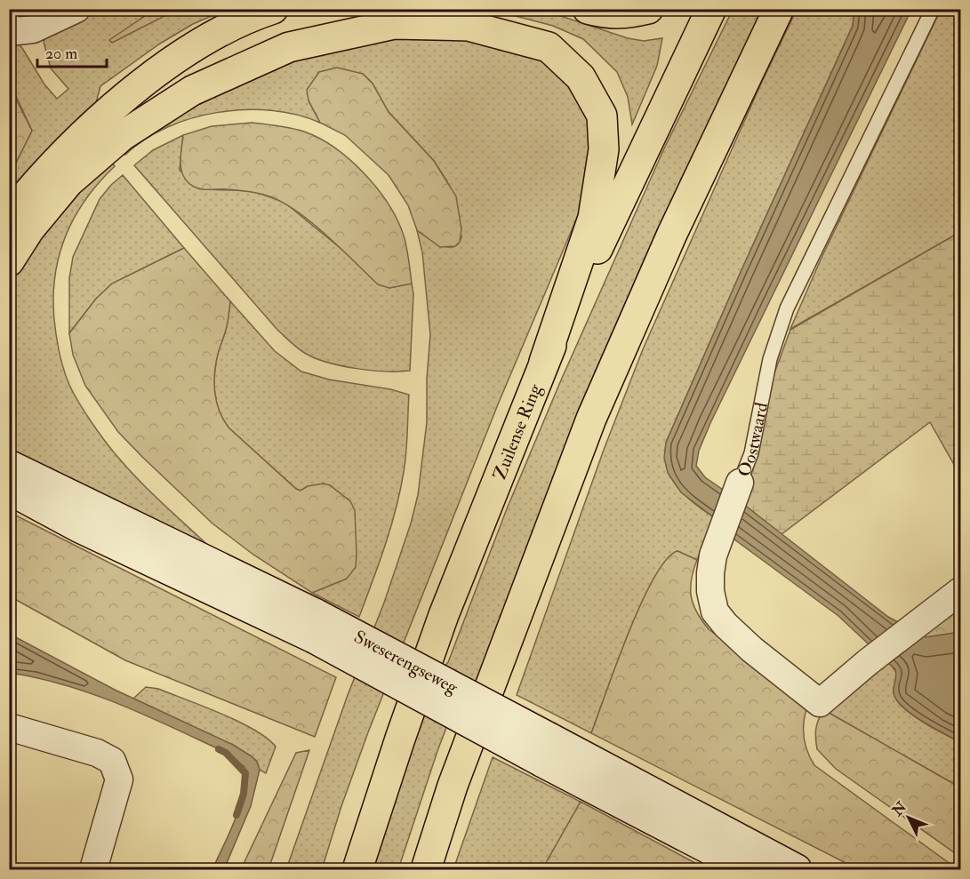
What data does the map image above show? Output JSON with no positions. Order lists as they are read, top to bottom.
{
  "streets": {
    "main road": ["Zuilense Ring", "Sweserengseweg"],
    "street": ["Oostwaard"]
  },
  "scale_bar": "20 m",
  "north": "top left"
}
